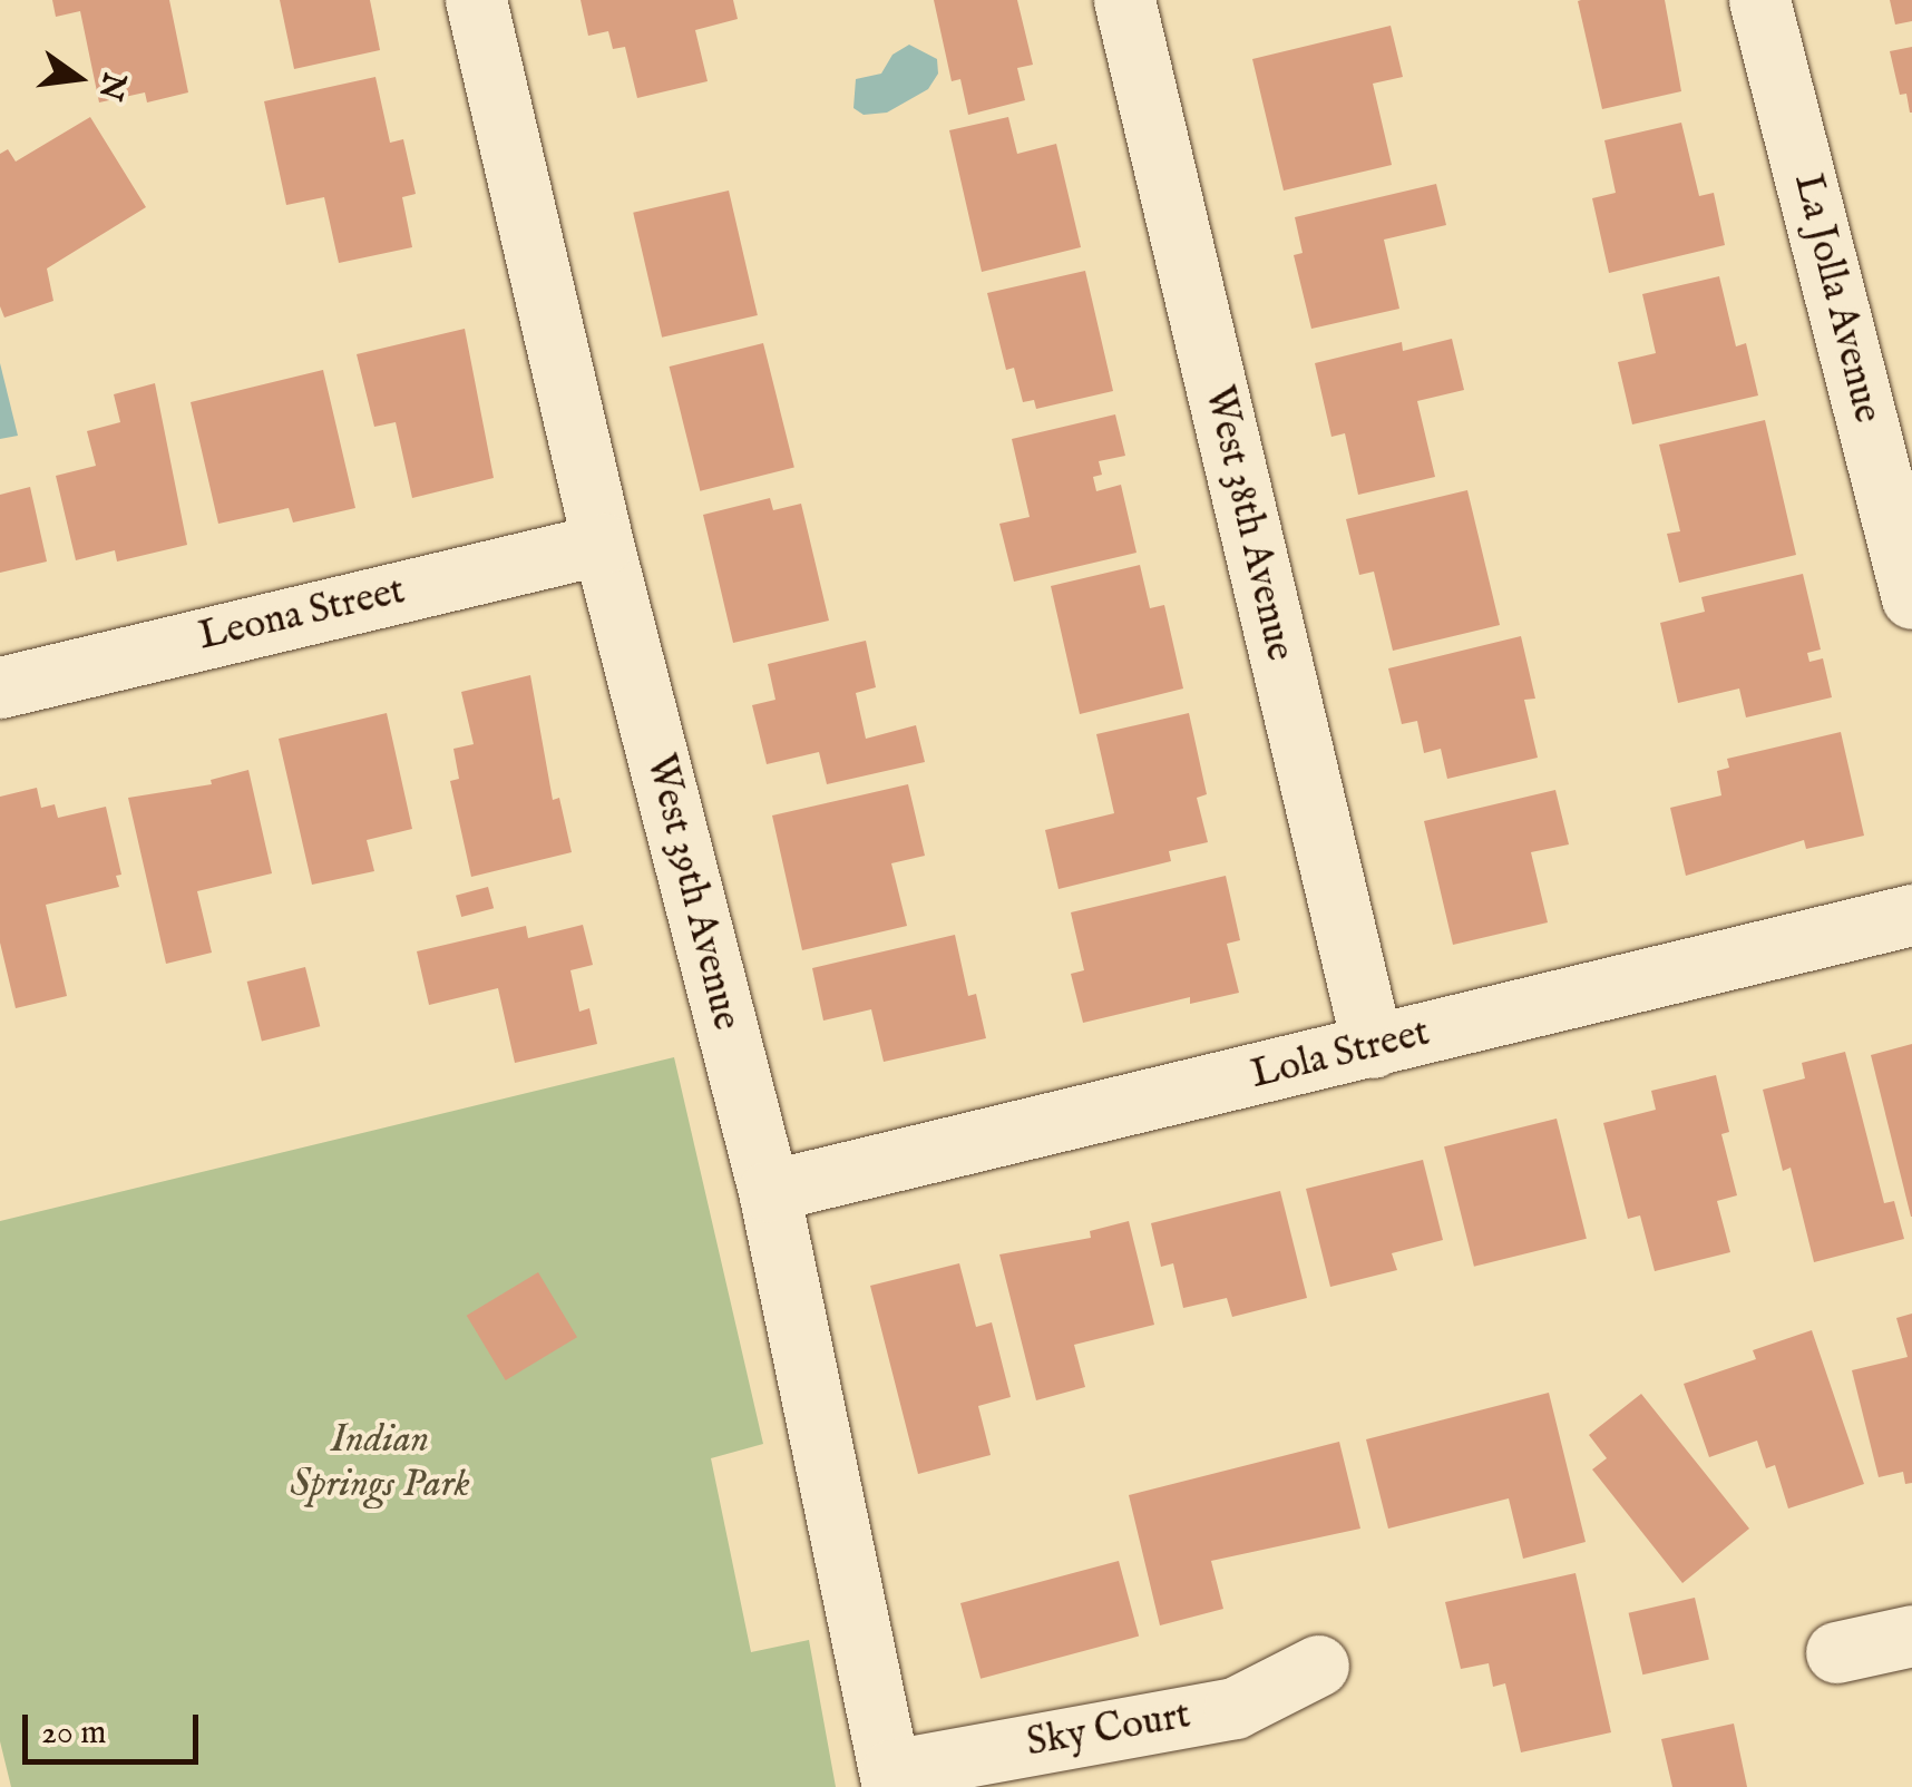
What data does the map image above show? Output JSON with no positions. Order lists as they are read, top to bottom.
{
  "streets": {
    "street": [
      "La Jolla Avenue",
      "West 38th Avenue",
      "Leona Street",
      "West 39th Avenue",
      "Lola Street",
      "Sky Court"
    ]
  },
  "crossings": [
    ["West 38th Avenue", "Lola Street"],
    ["Leona Street", "West 39th Avenue"],
    ["West 39th Avenue", "Lola Street"],
    ["West 39th Avenue", "Sky Court"]
  ],
  "parks": ["Indian Springs Park"],
  "scale_bar": "20 m",
  "north": "right"
}
